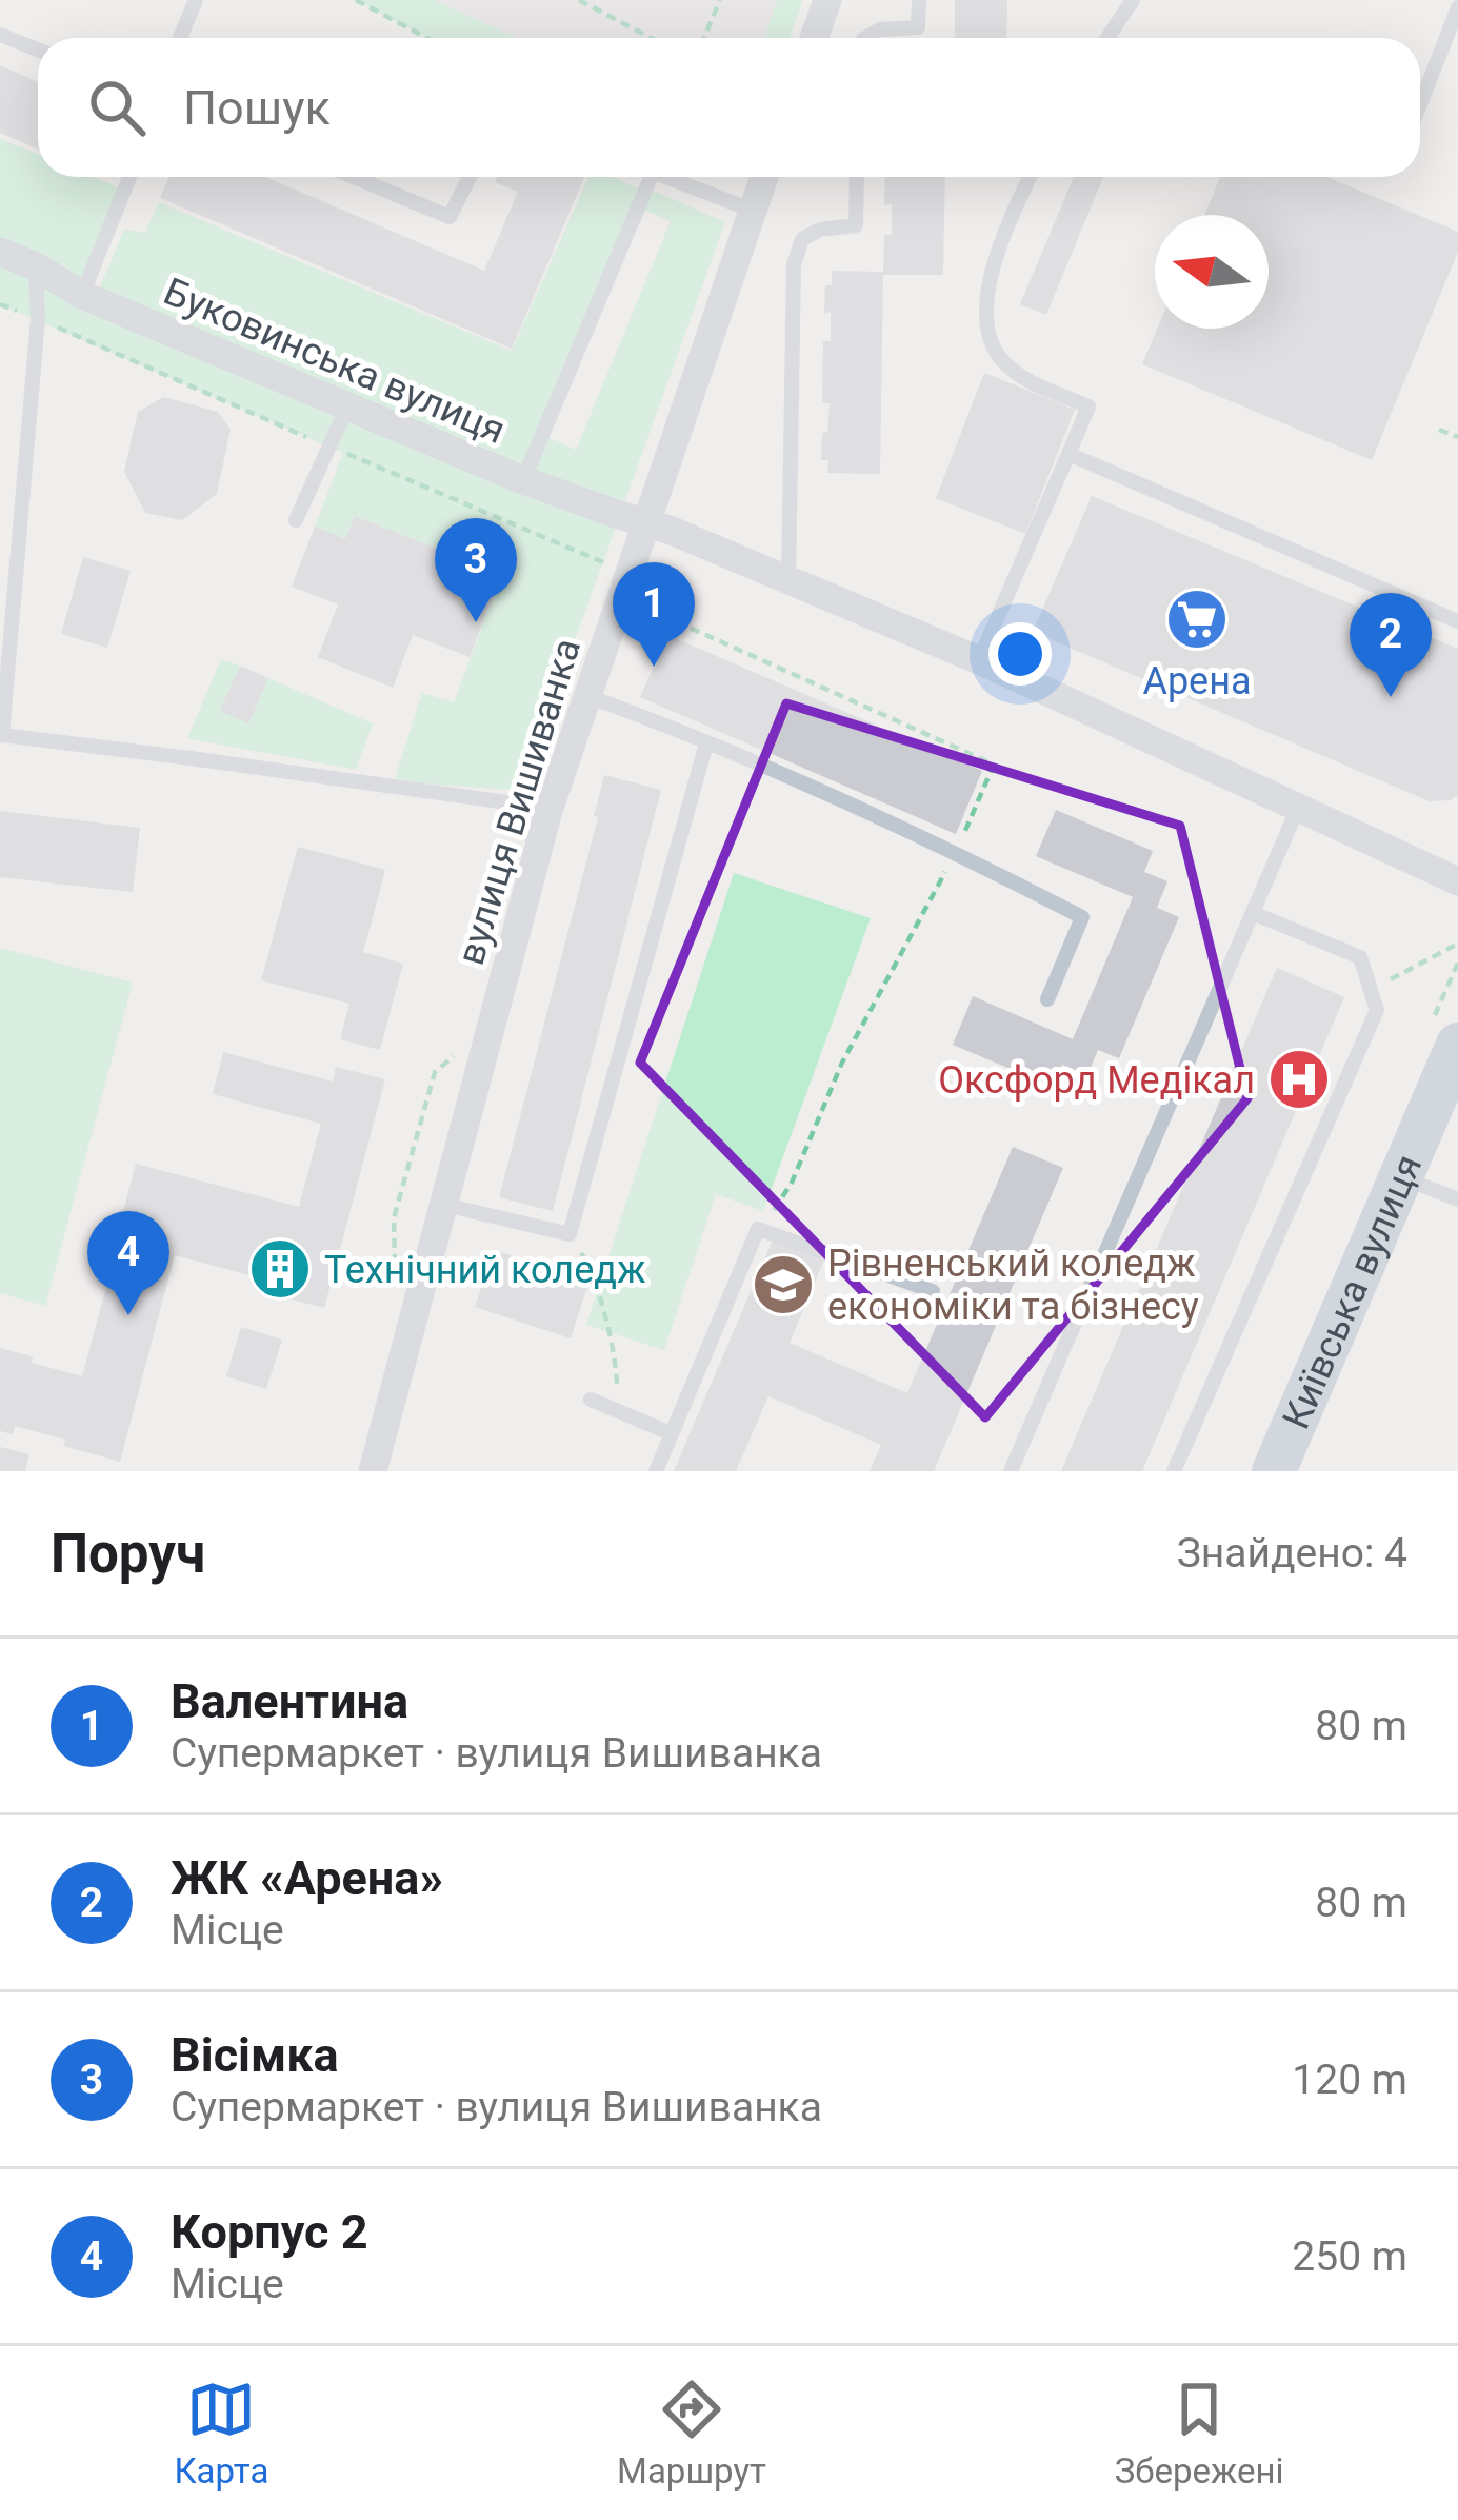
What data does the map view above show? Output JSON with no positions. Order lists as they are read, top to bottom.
{
  "streets": {
    "main road": ["Київська вулиця"],
    "street": ["Буковинська вулиця", "вулиця Вишиванка"]
  },
  "crossings": [
    ["Буковинська вулиця", "вулиця Вишиванка"]
  ],
  "places": {
    "supermarket": ["Арена"],
    "hospital": ["Оксфорд Медікал"],
    "building": ["Технічний коледж"],
    "school or university": ["Рівненський коледж економіки та бізнесу"]
  },
  "north": "left",
  "page": {
    "search": "Пошук",
    "pins": [
      "3",
      "1",
      "2",
      "4"
    ],
    "heading": ["Поруч", "Знайдено: 4"],
    "list": [
      {
        "mark": "1",
        "name": "Валентина",
        "note": "Супермаркет · вулиця Вишиванка",
        "value": "80 m"
      },
      {
        "mark": "2",
        "name": "ЖК «Арена»",
        "note": "Місце",
        "value": "80 m"
      },
      {
        "mark": "3",
        "name": "Вiсiмка",
        "note": "Супермаркет · вулиця Вишиванка",
        "value": "120 m"
      },
      {
        "mark": "4",
        "name": "Корпус 2",
        "note": "Місце",
        "value": "250 m"
      }
    ],
    "nav": ["Карта", "Маршрут", "Збережені"]
  }
}
